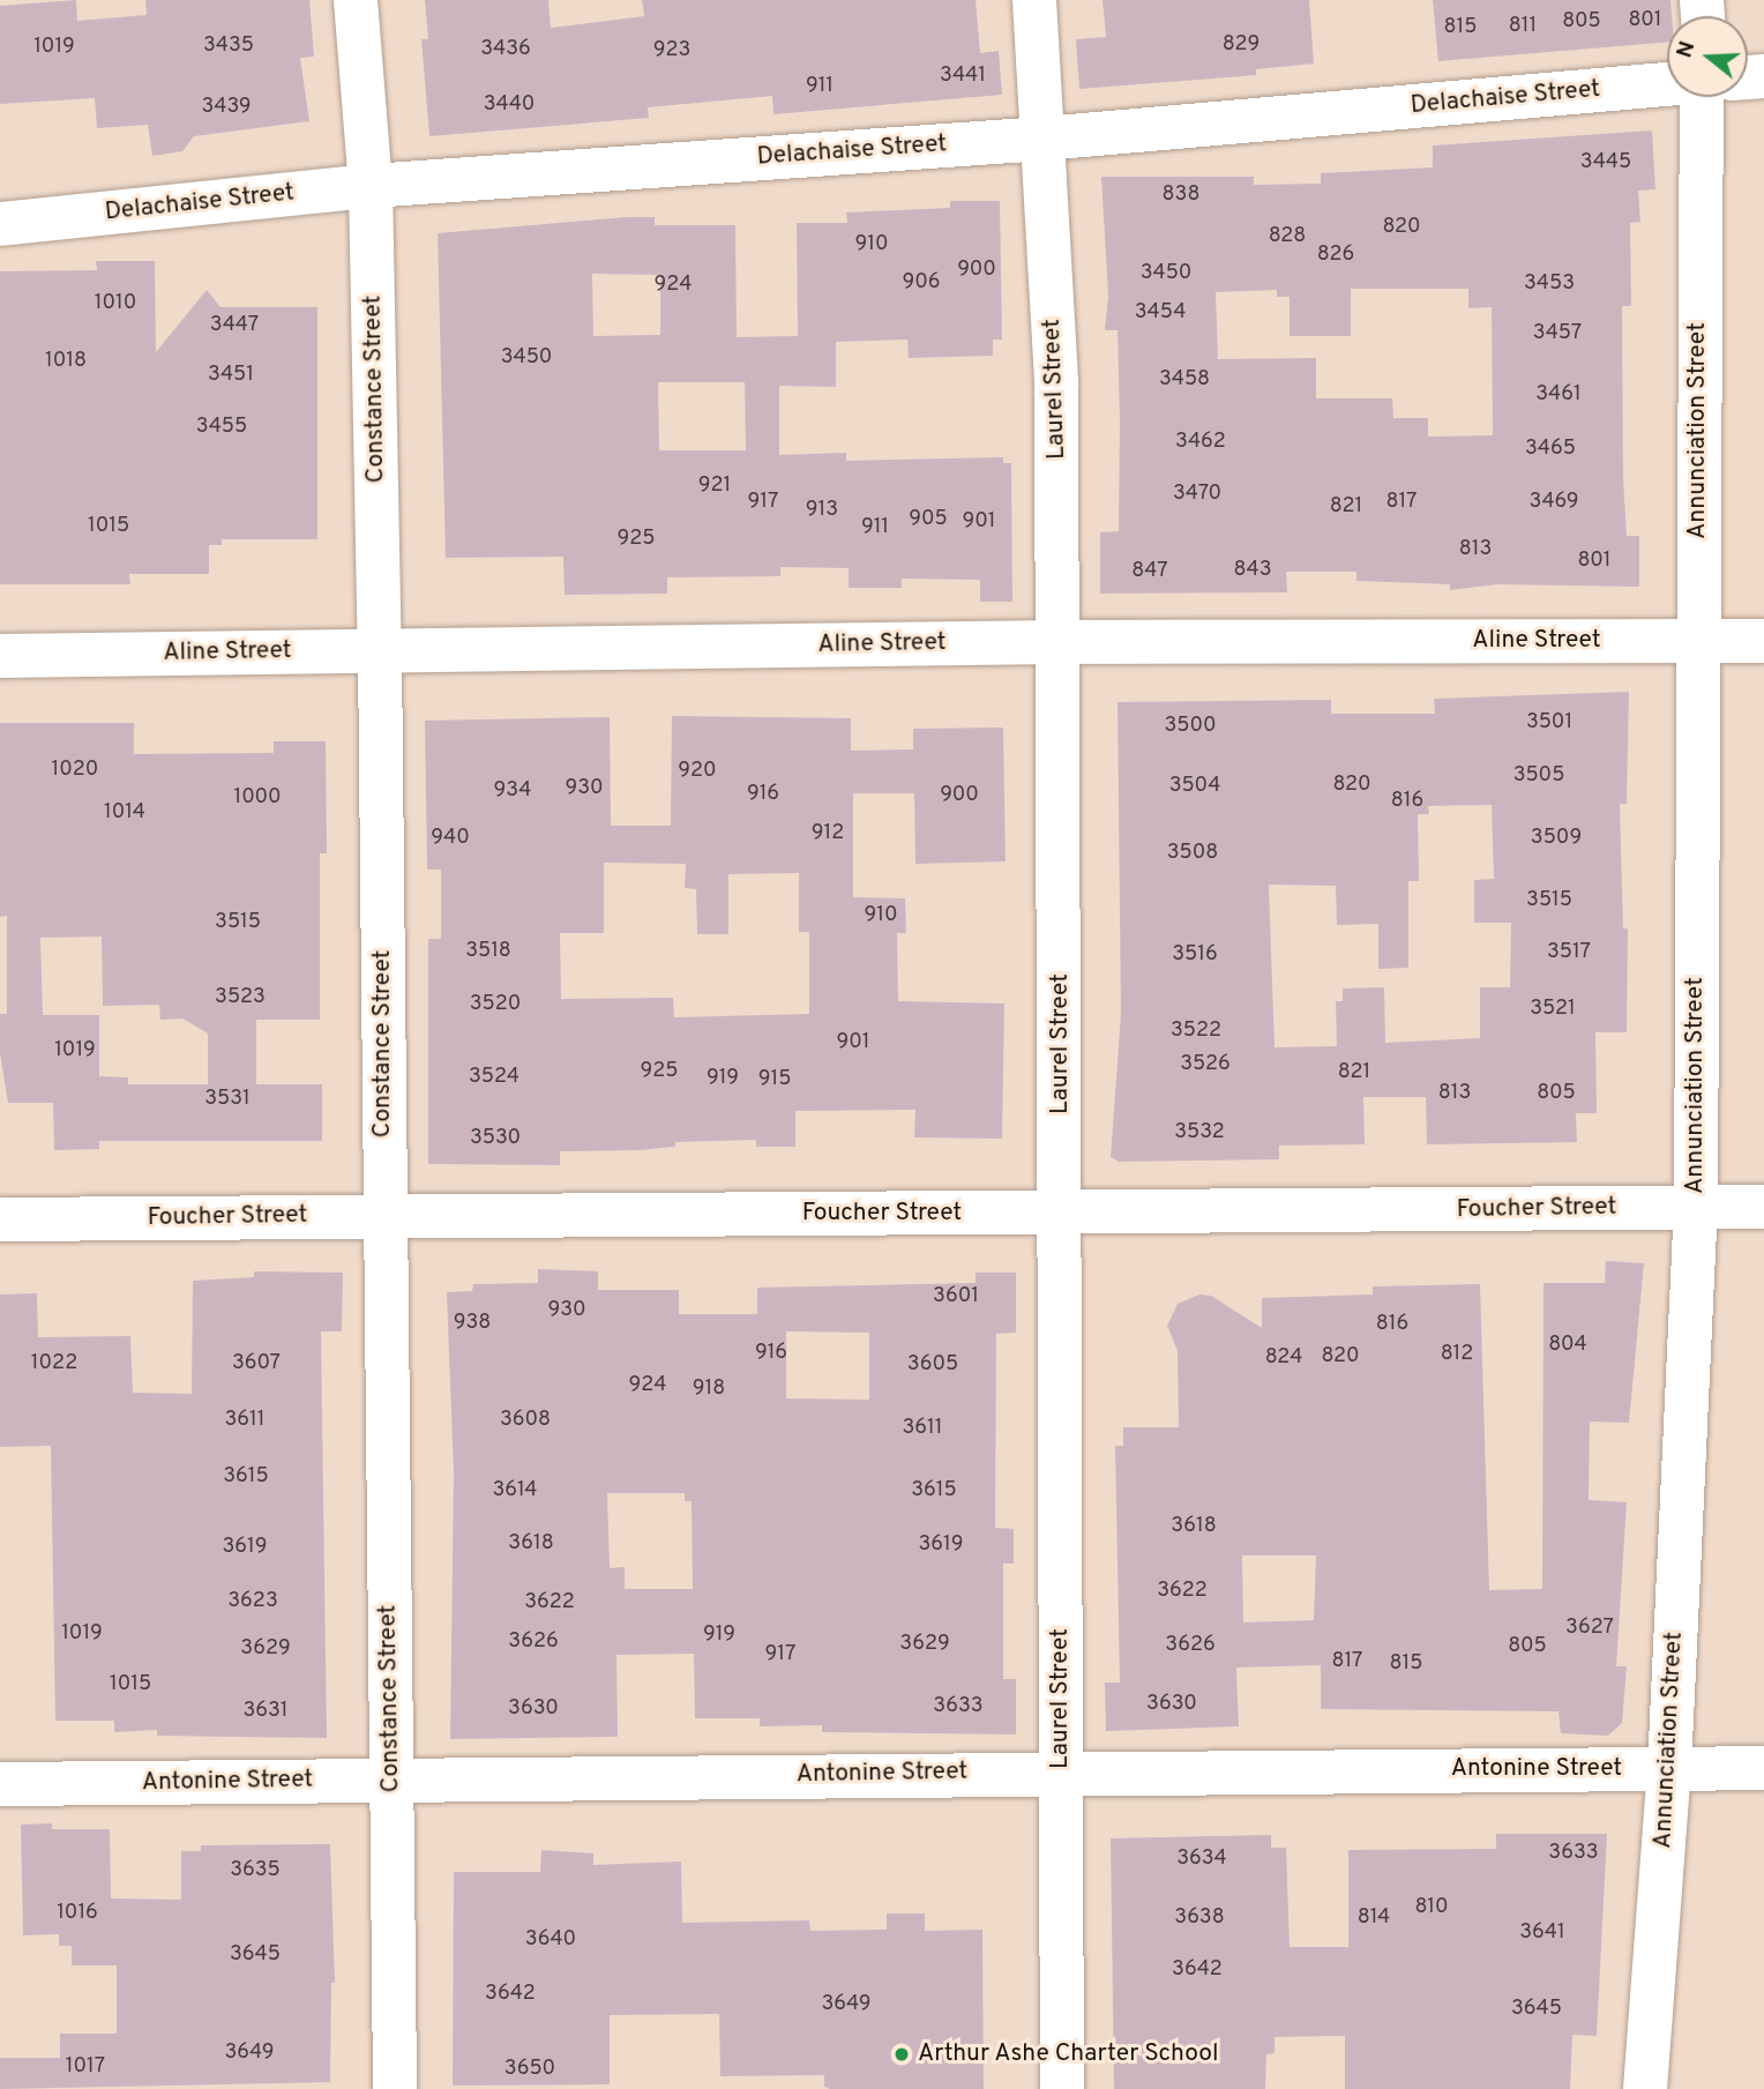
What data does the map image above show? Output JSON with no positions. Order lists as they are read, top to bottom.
{
  "streets": {
    "street": [
      "Delachaise Street",
      "Constance Street",
      "Laurel Street",
      "Annunciation Street",
      "Aline Street",
      "Foucher Street",
      "Antonine Street"
    ]
  },
  "crossings": [
    ["Delachaise Street", "Constance Street"],
    ["Delachaise Street", "Laurel Street"],
    ["Constance Street", "Aline Street"],
    ["Constance Street", "Foucher Street"],
    ["Constance Street", "Antonine Street"],
    ["Laurel Street", "Aline Street"],
    ["Laurel Street", "Foucher Street"],
    ["Laurel Street", "Antonine Street"],
    ["Annunciation Street", "Aline Street"],
    ["Annunciation Street", "Foucher Street"],
    ["Annunciation Street", "Antonine Street"]
  ],
  "places": ["Arthur Ashe Charter School"],
  "house_numbers": [
    "801",
    "805",
    "811",
    "815",
    "829",
    "3435",
    "1019",
    "3436",
    "923",
    "3441",
    "911",
    "3440",
    "3439",
    "3445",
    "838",
    "820",
    "828",
    "910",
    "826",
    "900",
    "3450",
    "906",
    "3453",
    "924",
    "1010",
    "3454",
    "3447",
    "3457",
    "3450",
    "1018",
    "3451",
    "3458",
    "3461",
    "3455",
    "3462",
    "3465",
    "921",
    "3470",
    "917",
    "817",
    "3469",
    "821",
    "913",
    "905",
    "901",
    "1015",
    "911",
    "925",
    "813",
    "801",
    "843",
    "847",
    "3501",
    "3500",
    "1020",
    "920",
    "3505",
    "820",
    "3504",
    "930",
    "934",
    "916",
    "900",
    "1000",
    "816",
    "1014",
    "912",
    "940",
    "3509",
    "3508",
    "3515",
    "910",
    "3515",
    "3518",
    "3517",
    "3516",
    "3523",
    "3520",
    "3521",
    "3522",
    "901",
    "1019",
    "3526",
    "925",
    "821",
    "3524",
    "919",
    "915",
    "813",
    "805",
    "3531",
    "3532",
    "3530",
    "3601",
    "930",
    "938",
    "816",
    "804",
    "916",
    "812",
    "820",
    "824",
    "1022",
    "3607",
    "3605",
    "924",
    "918",
    "3611",
    "3608",
    "3611",
    "3615",
    "3614",
    "3615",
    "3618",
    "3618",
    "3619",
    "3619",
    "3622",
    "3623",
    "3622",
    "3627",
    "1019",
    "919",
    "3626",
    "3629",
    "3626",
    "805",
    "3629",
    "917",
    "817",
    "815",
    "1015",
    "3630",
    "3633",
    "3630",
    "3631",
    "3633",
    "3634",
    "3635",
    "810",
    "1016",
    "3638",
    "814",
    "3641",
    "3640",
    "3645",
    "3642",
    "3642",
    "3649",
    "3645",
    "3649",
    "1017",
    "3650"
  ],
  "north": "left"
}
